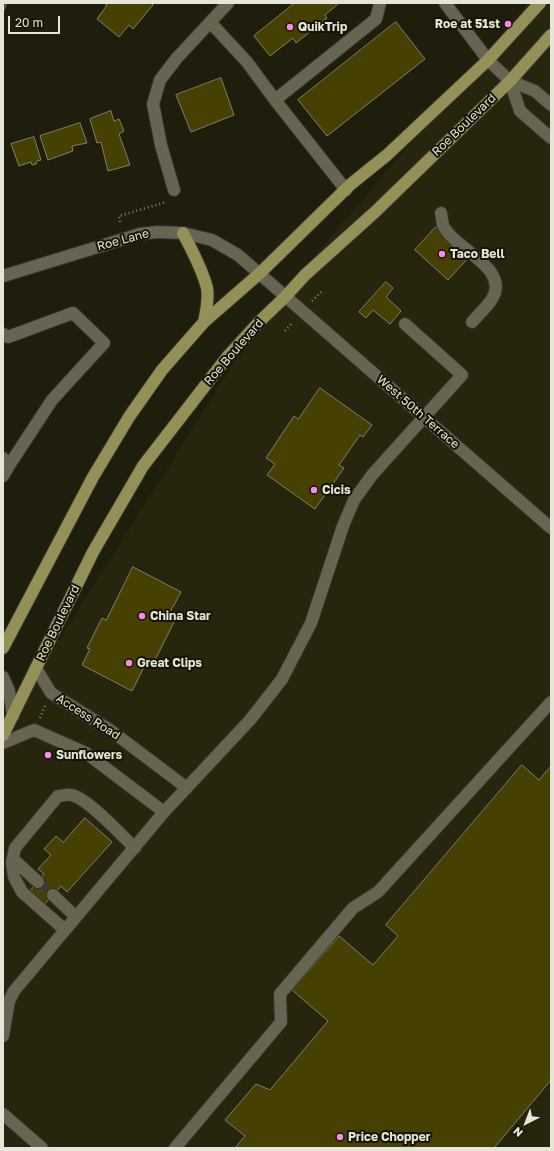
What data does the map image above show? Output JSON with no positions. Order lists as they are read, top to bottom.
{
  "streets": {
    "main road": ["Roe Boulevard"],
    "street": ["Roe Lane", "West 50th Terrace", "Access Road"]
  },
  "crossings": [
    ["Roe Boulevard", "West 50th Terrace"],
    ["Roe Boulevard", "Access Road"],
    ["Roe Lane", "West 50th Terrace"]
  ],
  "places": [
    "Roe at 51st",
    "QuikTrip",
    "Taco Bell",
    "Cicis",
    "China Star",
    "Great Clips",
    "Sunflowers",
    "Price Chopper"
  ],
  "scale_bar": "20 m",
  "north": "bottom left"
}
